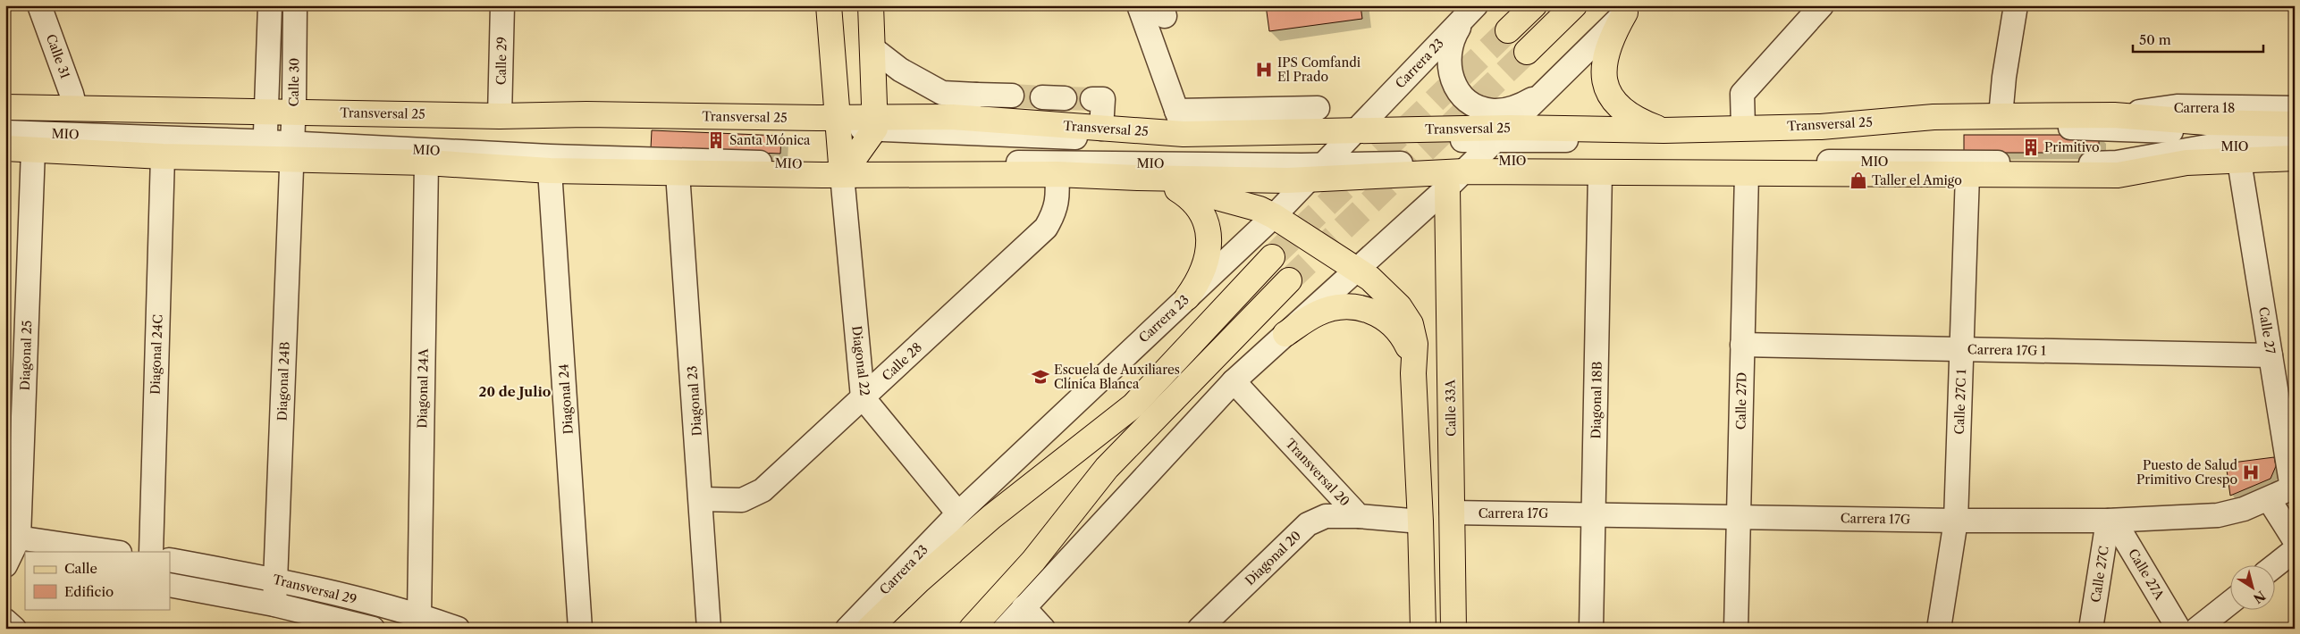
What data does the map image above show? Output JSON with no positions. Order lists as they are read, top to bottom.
{
  "streets": {
    "main road": [
      "Carrera 23",
      "Carrera 18",
      "Transversal 25",
      "Calle 33A"
    ],
    "street": [
      "Calle 31",
      "Calle 29",
      "Calle 30",
      "MIO",
      "Calle 27",
      "Carrera 17G 1",
      "Diagonal 24C",
      "Diagonal 25",
      "Diagonal 22",
      "Calle 28",
      "Diagonal 24B",
      "Diagonal 24A",
      "Diagonal 24",
      "Diagonal 18B",
      "Diagonal 23",
      "Calle 27D",
      "Calle 27C 1",
      "Transversal 20",
      "Carrera 17G",
      "Diagonal 20",
      "Calle 27C",
      "Calle 27A",
      "Transversal 29"
    ]
  },
  "crossings": [
    ["Calle 31", "Transversal 25"],
    ["Calle 29", "Transversal 25"],
    ["Carrera 23", "Transversal 25"],
    ["Carrera 23", "MIO"],
    ["Carrera 23", "Diagonal 22"],
    ["Calle 30", "Transversal 25"],
    ["Calle 30", "MIO"],
    ["Calle 30", "Diagonal 24B"],
    ["Carrera 18", "Transversal 25"],
    ["Transversal 25", "MIO"],
    ["Transversal 25", "Diagonal 24C"],
    ["Transversal 25", "Diagonal 25"],
    ["Transversal 25", "Diagonal 22"],
    ["Transversal 25", "Calle 28"],
    ["Transversal 25", "Diagonal 24B"],
    ["Transversal 25", "Diagonal 24A"],
    ["Transversal 25", "Diagonal 24"],
    ["Transversal 25", "Diagonal 18B"],
    ["Transversal 25", "Diagonal 23"],
    ["Transversal 25", "Calle 27D"],
    ["Transversal 25", "Calle 27C 1"],
    ["Transversal 25", "Calle 33A"],
    ["MIO", "Diagonal 22"],
    ["MIO", "Diagonal 24B"],
    ["MIO", "Calle 33A"],
    ["Calle 27", "Carrera 17G 1"],
    ["Calle 27", "Carrera 17G"],
    ["Carrera 17G 1", "Calle 27D"],
    ["Carrera 17G 1", "Calle 27C 1"],
    ["Diagonal 22", "Calle 28"],
    ["Calle 28", "Diagonal 23"],
    ["Diagonal 24B", "Transversal 29"],
    ["Diagonal 24A", "Transversal 29"],
    ["Diagonal 18B", "Carrera 17G"],
    ["Calle 27D", "Carrera 17G"],
    ["Calle 27C 1", "Carrera 17G"],
    ["Calle 33A", "Carrera 17G"],
    ["Transversal 20", "Diagonal 20"],
    ["Carrera 17G", "Calle 27C"],
    ["Carrera 17G", "Calle 27A"],
    ["Calle 27C", "Calle 27A"]
  ],
  "districts": ["20 de Julio"],
  "places": {
    "hospital": ["IPS Comfandi El Prado", "Puesto de Salud Primitivo Crespo"],
    "building": ["Santa Mónica", "Primitivo"],
    "shop": ["Taller el Amigo"],
    "school or university": ["Escuela de Auxiliares Clínica Blanca"]
  },
  "legend": ["Calle", "Edificio"],
  "scale_bar": "50 m",
  "north": "bottom right"
}
